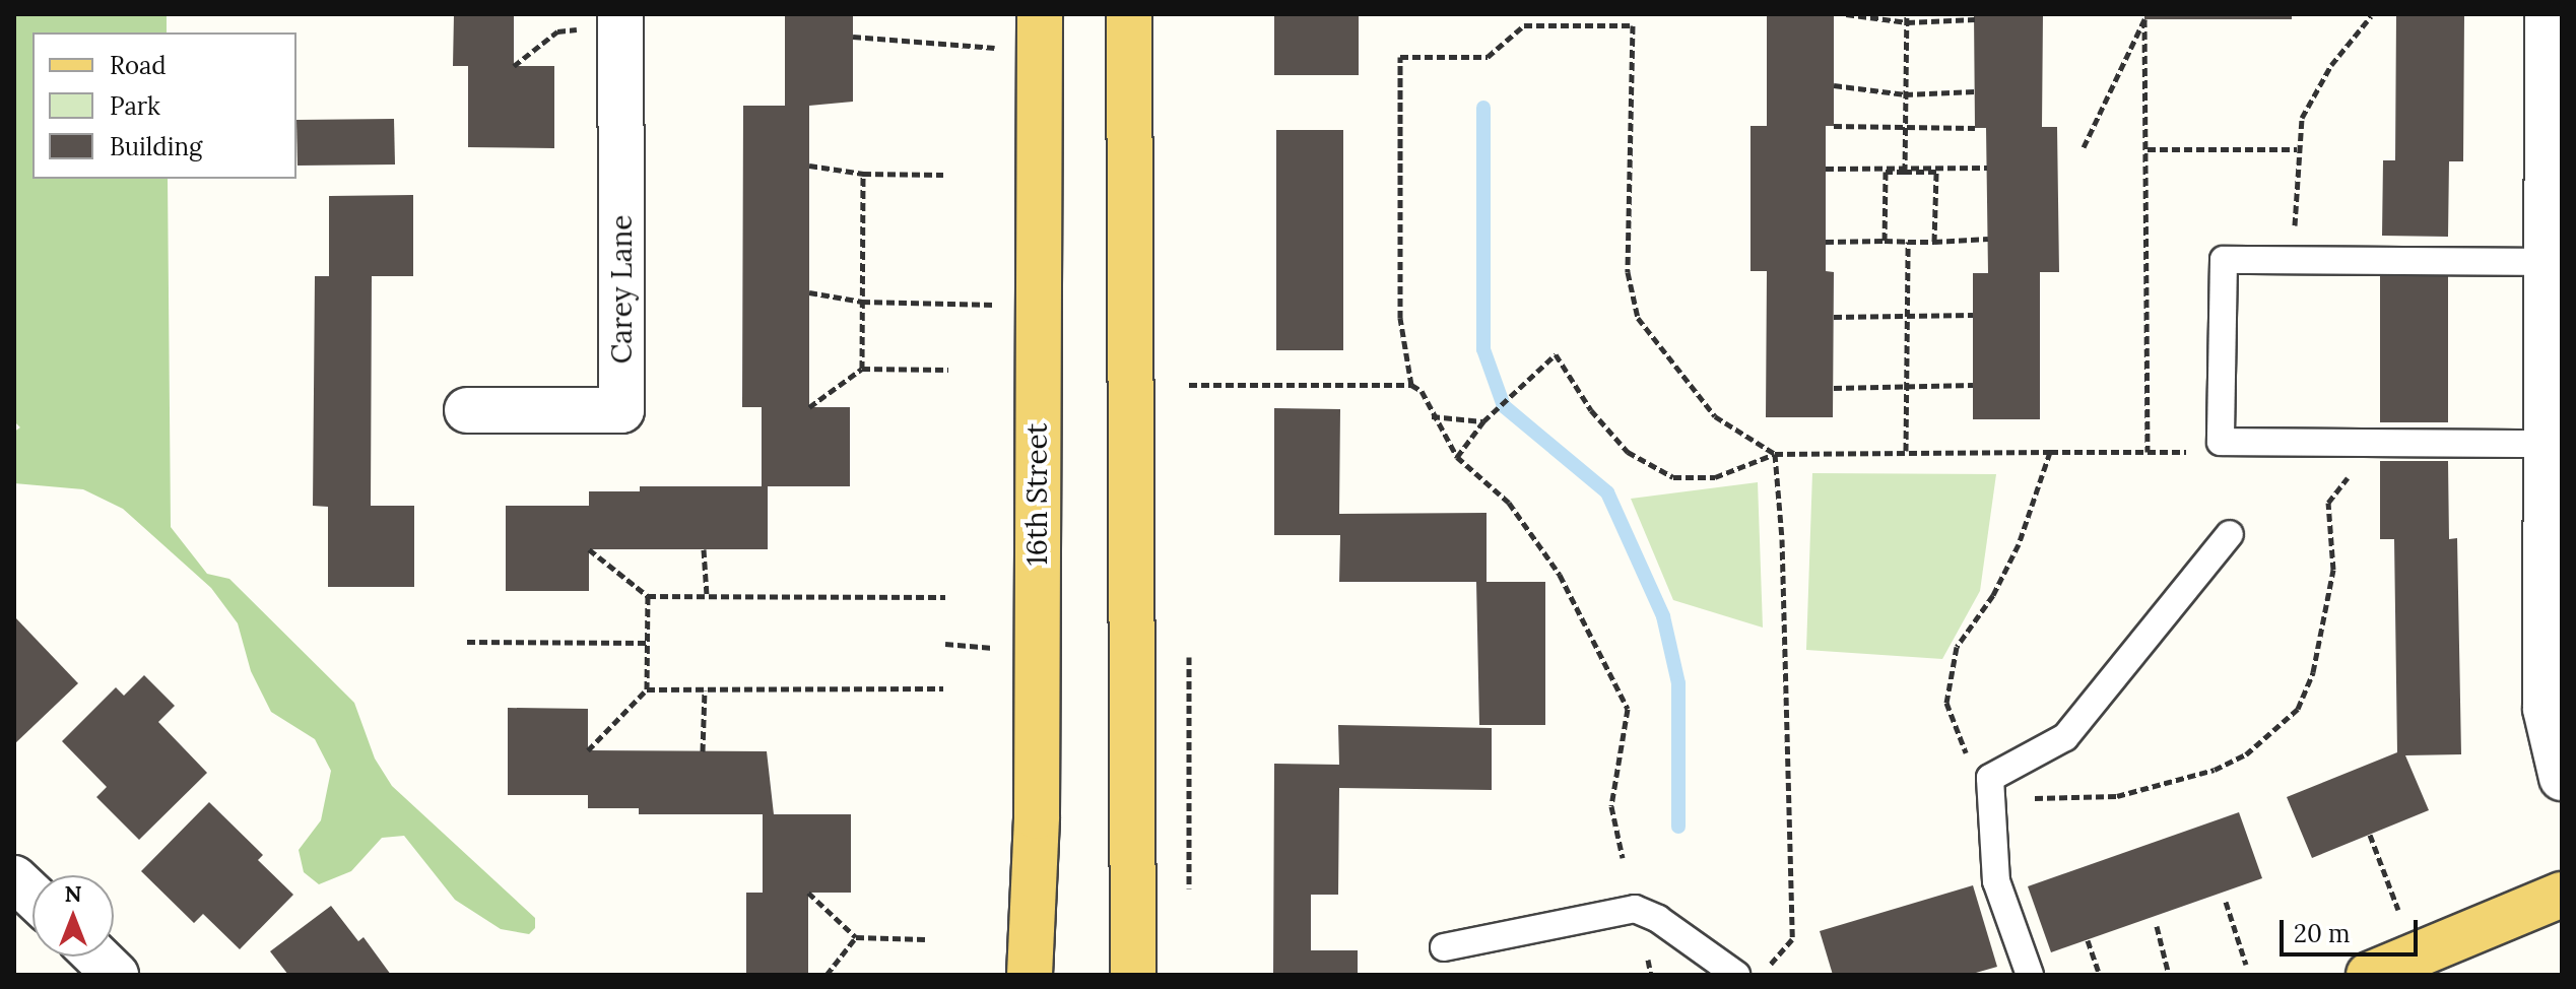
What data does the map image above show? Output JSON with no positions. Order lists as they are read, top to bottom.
{
  "streets": {
    "main road": ["16th Street"],
    "street": ["Carey Lane"]
  },
  "legend": ["Road", "Park", "Building"],
  "scale_bar": "20 m",
  "north": "top"
}
